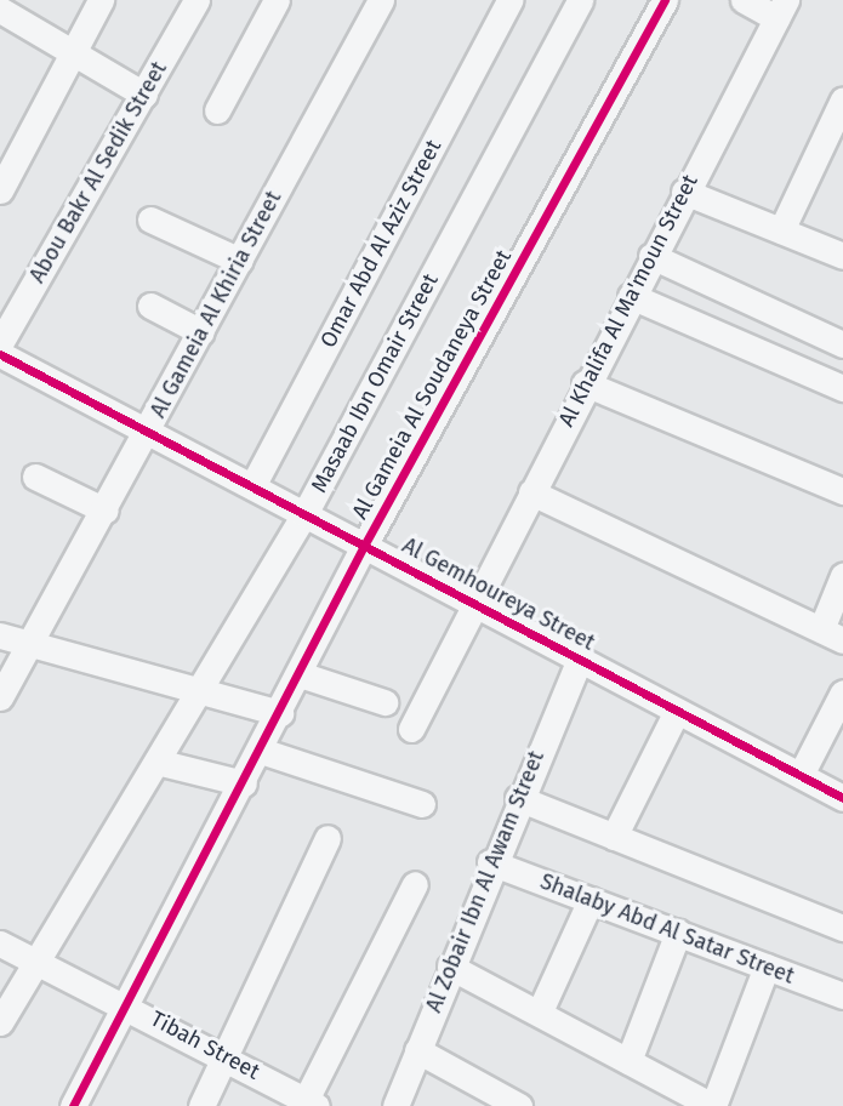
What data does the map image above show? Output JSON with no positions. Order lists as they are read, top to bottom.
{
  "streets": {
    "street": [
      "Abou Bakr Al Sedik Street",
      "Omar Abd Al Aziz Street",
      "Al Khalifa Al Ma'moun Street",
      "Al Gameia Al Khiria Street",
      "Masaab Ibn Omair Street",
      "Al Gameia Al Soudaneya Street",
      "Al Gemhoureya Street",
      "Al Zobair Ibn Al Awam Street",
      "Shalaby Abd Al Satar Street",
      "Tibah Street"
    ]
  },
  "crossings": [
    ["Omar Abd Al Aziz Street", "Al Gemhoureya Street"],
    ["Al Khalifa Al Ma'moun Street", "Al Gemhoureya Street"],
    ["Al Gameia Al Khiria Street", "Al Gemhoureya Street"],
    ["Masaab Ibn Omair Street", "Al Gemhoureya Street"],
    ["Masaab Ibn Omair Street", "Tibah Street"],
    ["Al Gameia Al Soudaneya Street", "Al Gemhoureya Street"],
    ["Al Gameia Al Soudaneya Street", "Tibah Street"],
    ["Al Gemhoureya Street", "Al Zobair Ibn Al Awam Street"],
    ["Al Zobair Ibn Al Awam Street", "Shalaby Abd Al Satar Street"]
  ]
}
